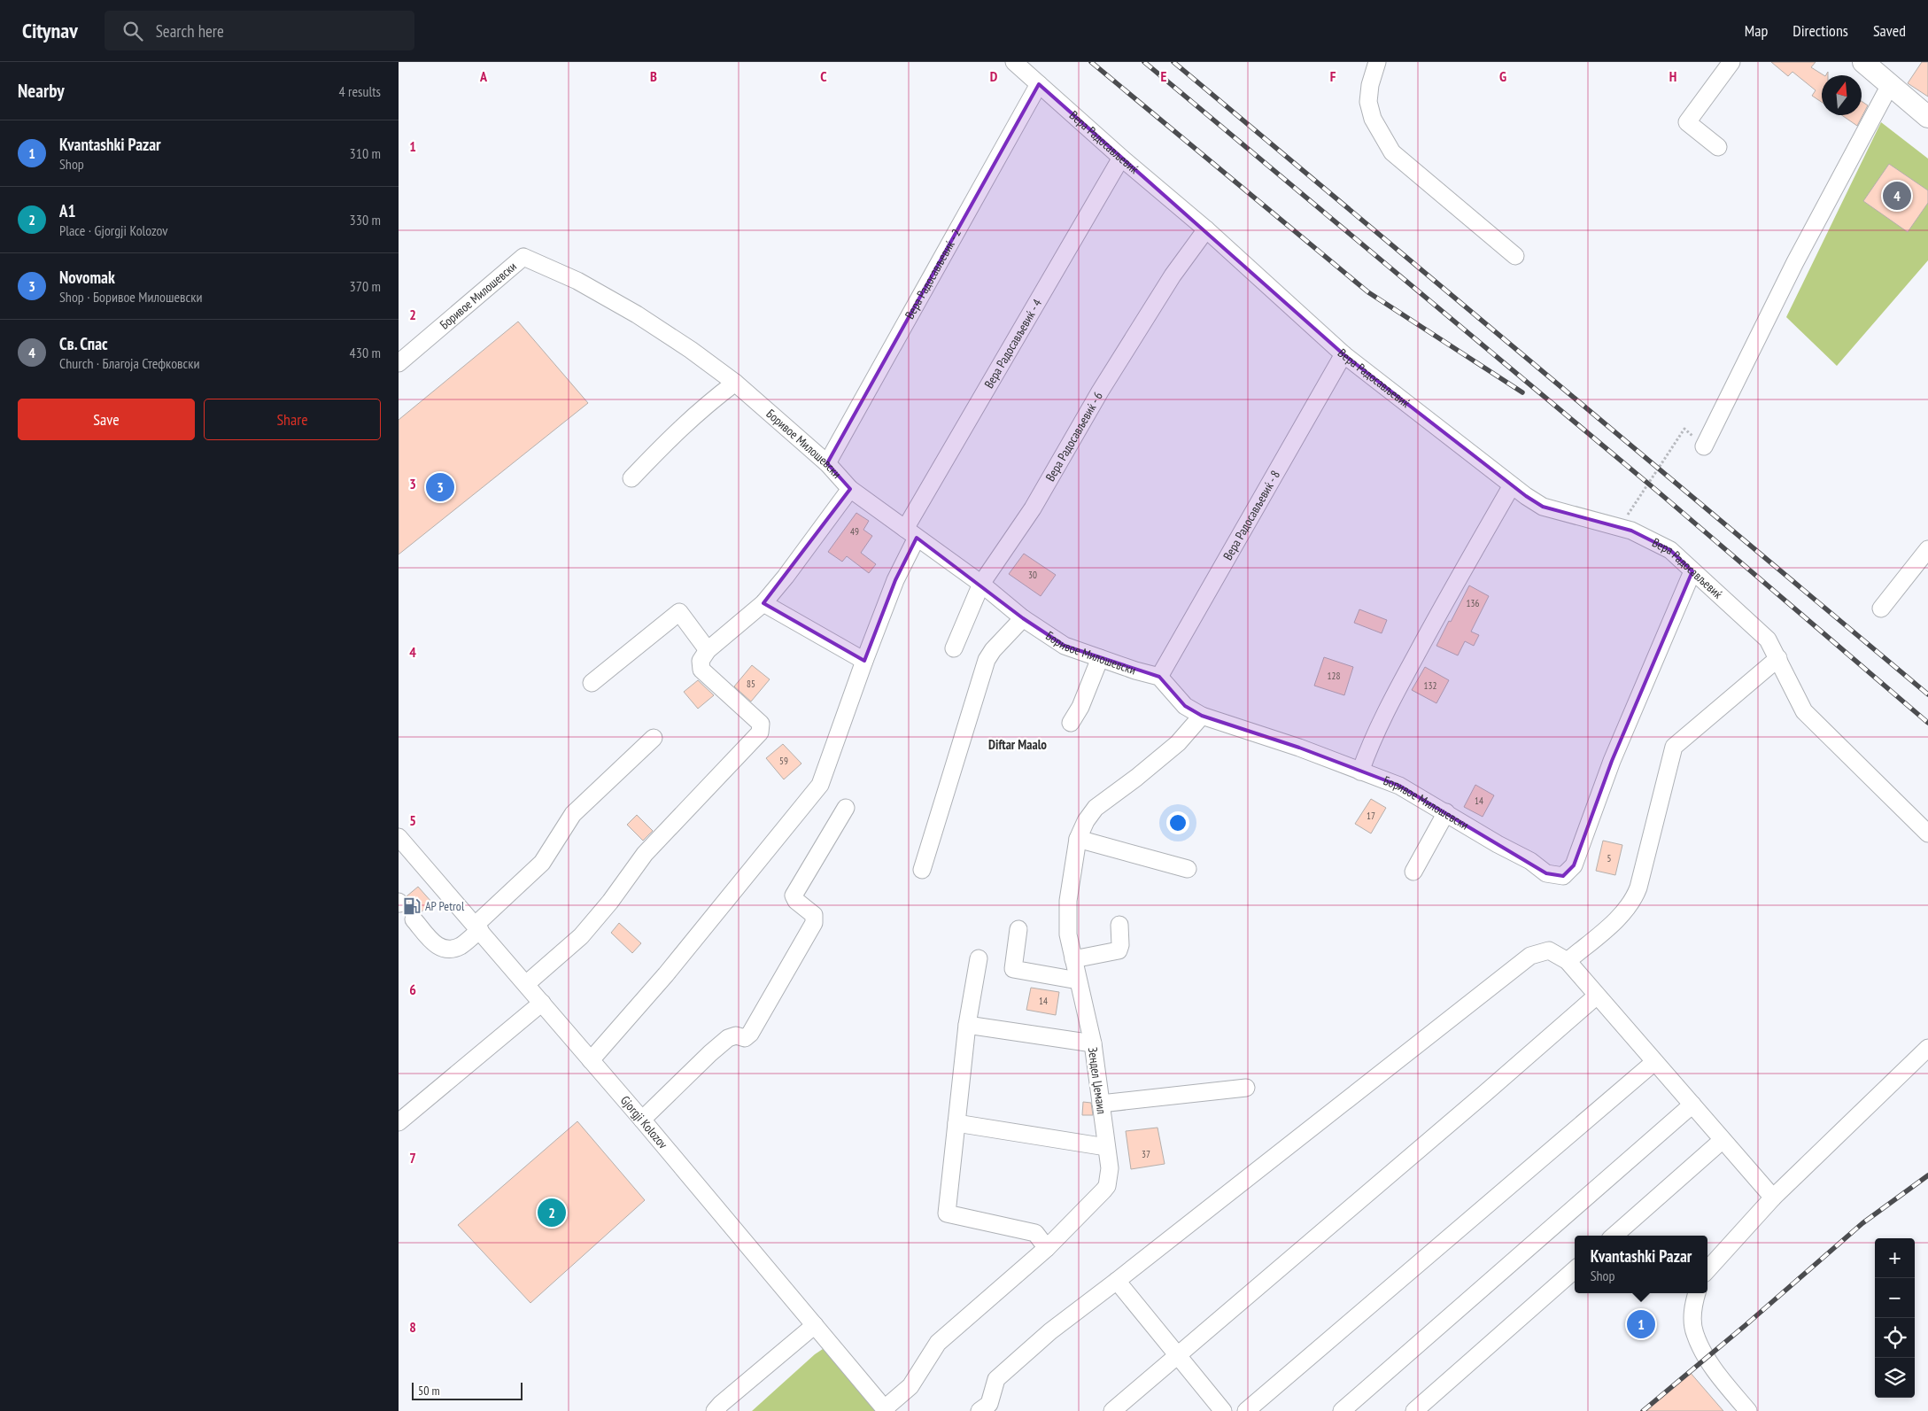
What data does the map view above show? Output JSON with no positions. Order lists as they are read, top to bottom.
{
  "streets": {
    "street": [
      "Вера Радосављевиќ",
      "Вера Радосављевиќ - 2",
      "Боривое Милошевски",
      "Вера Радосављевиќ - 4",
      "Вера Радосављевиќ - 6",
      "Вера Радосављевиќ - 8",
      "Зендел Џемаил",
      "Gjorgji Kolozov"
    ]
  },
  "crossings": [
    ["Вера Радосављевиќ", "Вера Радосављевиќ - 2"],
    ["Вера Радосављевиќ", "Боривое Милошевски"],
    ["Вера Радосављевиќ", "Вера Радосављевиќ - 4"],
    ["Вера Радосављевиќ", "Вера Радосављевиќ - 6"],
    ["Вера Радосављевиќ", "Вера Радосављевиќ - 8"],
    ["Вера Радосављевиќ - 2", "Боривое Милошевски"],
    ["Боривое Милошевски", "Вера Радосављевиќ - 4"],
    ["Боривое Милошевски", "Вера Радосављевиќ - 6"],
    ["Боривое Милошевски", "Вера Радосављевиќ - 8"],
    ["Боривое Милошевски", "Зендел Џемаил"],
    ["Вера Радосављевиќ - 4", "Gjorgji Kolozov"],
    ["Зендел Џемаил", "Gjorgji Kolozov"]
  ],
  "districts": ["Diftar Maalo"],
  "places": {
    "fuel station": ["AP Petrol"]
  },
  "house_numbers": [
    "49",
    "30",
    "136",
    "128",
    "85",
    "132",
    "59",
    "14",
    "17",
    "5",
    "14",
    "37"
  ],
  "scale_bar": "50 m",
  "north": "top",
  "page": {
    "header": "Citynav",
    "search": "Search here",
    "nav": ["Map", "Directions", "Saved"],
    "heading": ["Nearby", "4 results"],
    "list": [
      {
        "mark": "1",
        "name": "Kvantashki Pazar",
        "note": "Shop",
        "value": "310 m"
      },
      {
        "mark": "2",
        "name": "А1",
        "note": "Place · Gjorgji Kolozov",
        "value": "330 m"
      },
      {
        "mark": "3",
        "name": "Novomak",
        "note": "Shop · Боривое Милошевски",
        "value": "370 m"
      },
      {
        "mark": "4",
        "name": "Св. Спас",
        "note": "Church · Благоја Стефковски",
        "value": "430 m"
      }
    ],
    "pins": [
      "4",
      "3",
      "2",
      "1"
    ],
    "buttons": ["Save", "Share"],
    "popup": ["Kvantashki Pazar", "Shop"],
    "map_buttons": ["+", "−"],
    "scale": "50 m"
  },
  "grid": {
    "columns": [
      "A",
      "B",
      "C",
      "D",
      "E",
      "F",
      "G",
      "H"
    ],
    "rows": [
      "1",
      "2",
      "3",
      "4",
      "5",
      "6",
      "7",
      "8"
    ]
  }
}
